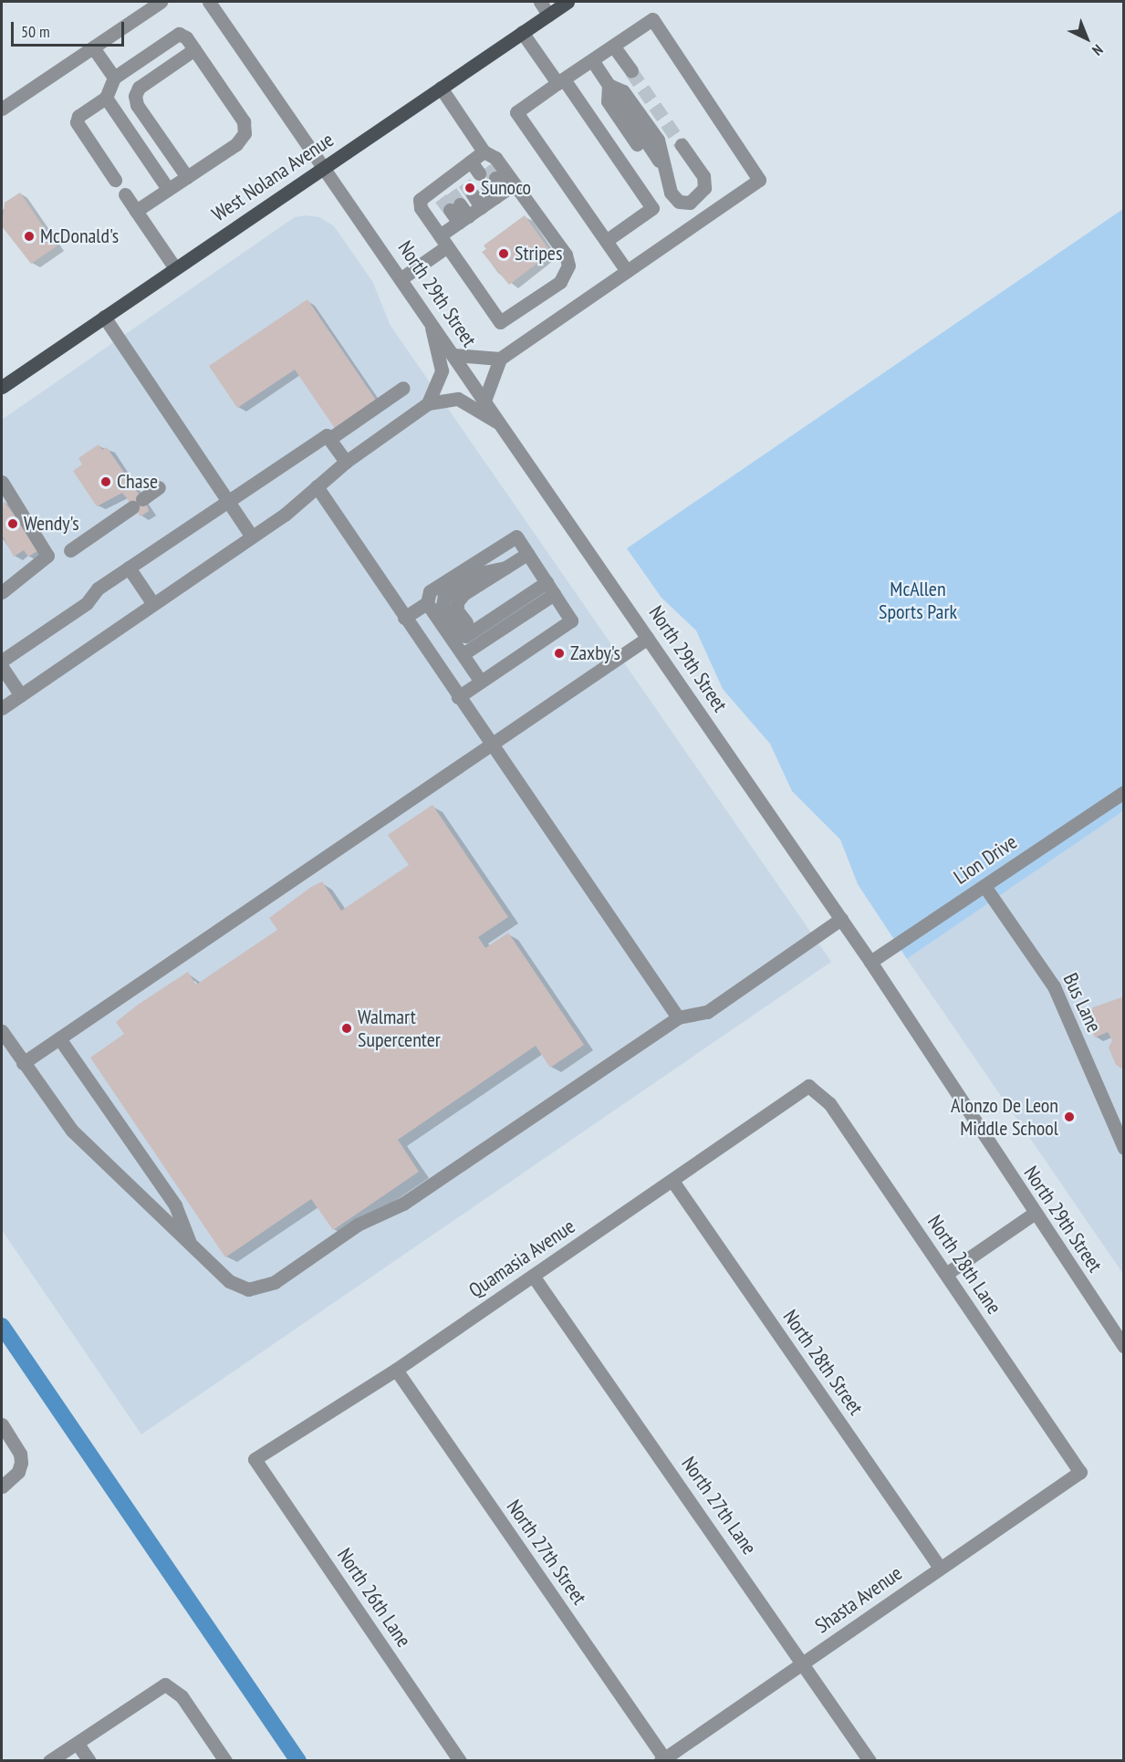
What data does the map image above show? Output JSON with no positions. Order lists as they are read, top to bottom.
{
  "streets": {
    "main road": ["West Nolana Avenue"],
    "street": [
      "North 29th Street",
      "Lion Drive",
      "Bus Lane",
      "Quamasia Avenue",
      "North 28th Lane",
      "North 28th Street",
      "North 27th Lane",
      "North 27th Street",
      "North 26th Lane",
      "Shasta Avenue"
    ]
  },
  "crossings": [
    ["West Nolana Avenue", "North 29th Street"],
    ["North 29th Street", "Lion Drive"],
    ["Lion Drive", "Bus Lane"],
    ["Quamasia Avenue", "North 28th Lane"],
    ["Quamasia Avenue", "North 28th Street"],
    ["Quamasia Avenue", "North 27th Lane"],
    ["Quamasia Avenue", "North 27th Street"],
    ["Quamasia Avenue", "North 26th Lane"],
    ["North 28th Lane", "Shasta Avenue"],
    ["North 28th Street", "Shasta Avenue"],
    ["North 27th Lane", "Shasta Avenue"],
    ["North 27th Street", "Shasta Avenue"]
  ],
  "parks": ["McAllen Sports Park"],
  "places": [
    "Sunoco",
    "McDonald's",
    "Stripes",
    "Chase",
    "Wendy's",
    "Zaxby's",
    "Walmart Supercenter",
    "Alonzo De Leon Middle School"
  ],
  "scale_bar": "50 m",
  "north": "bottom right"
}
